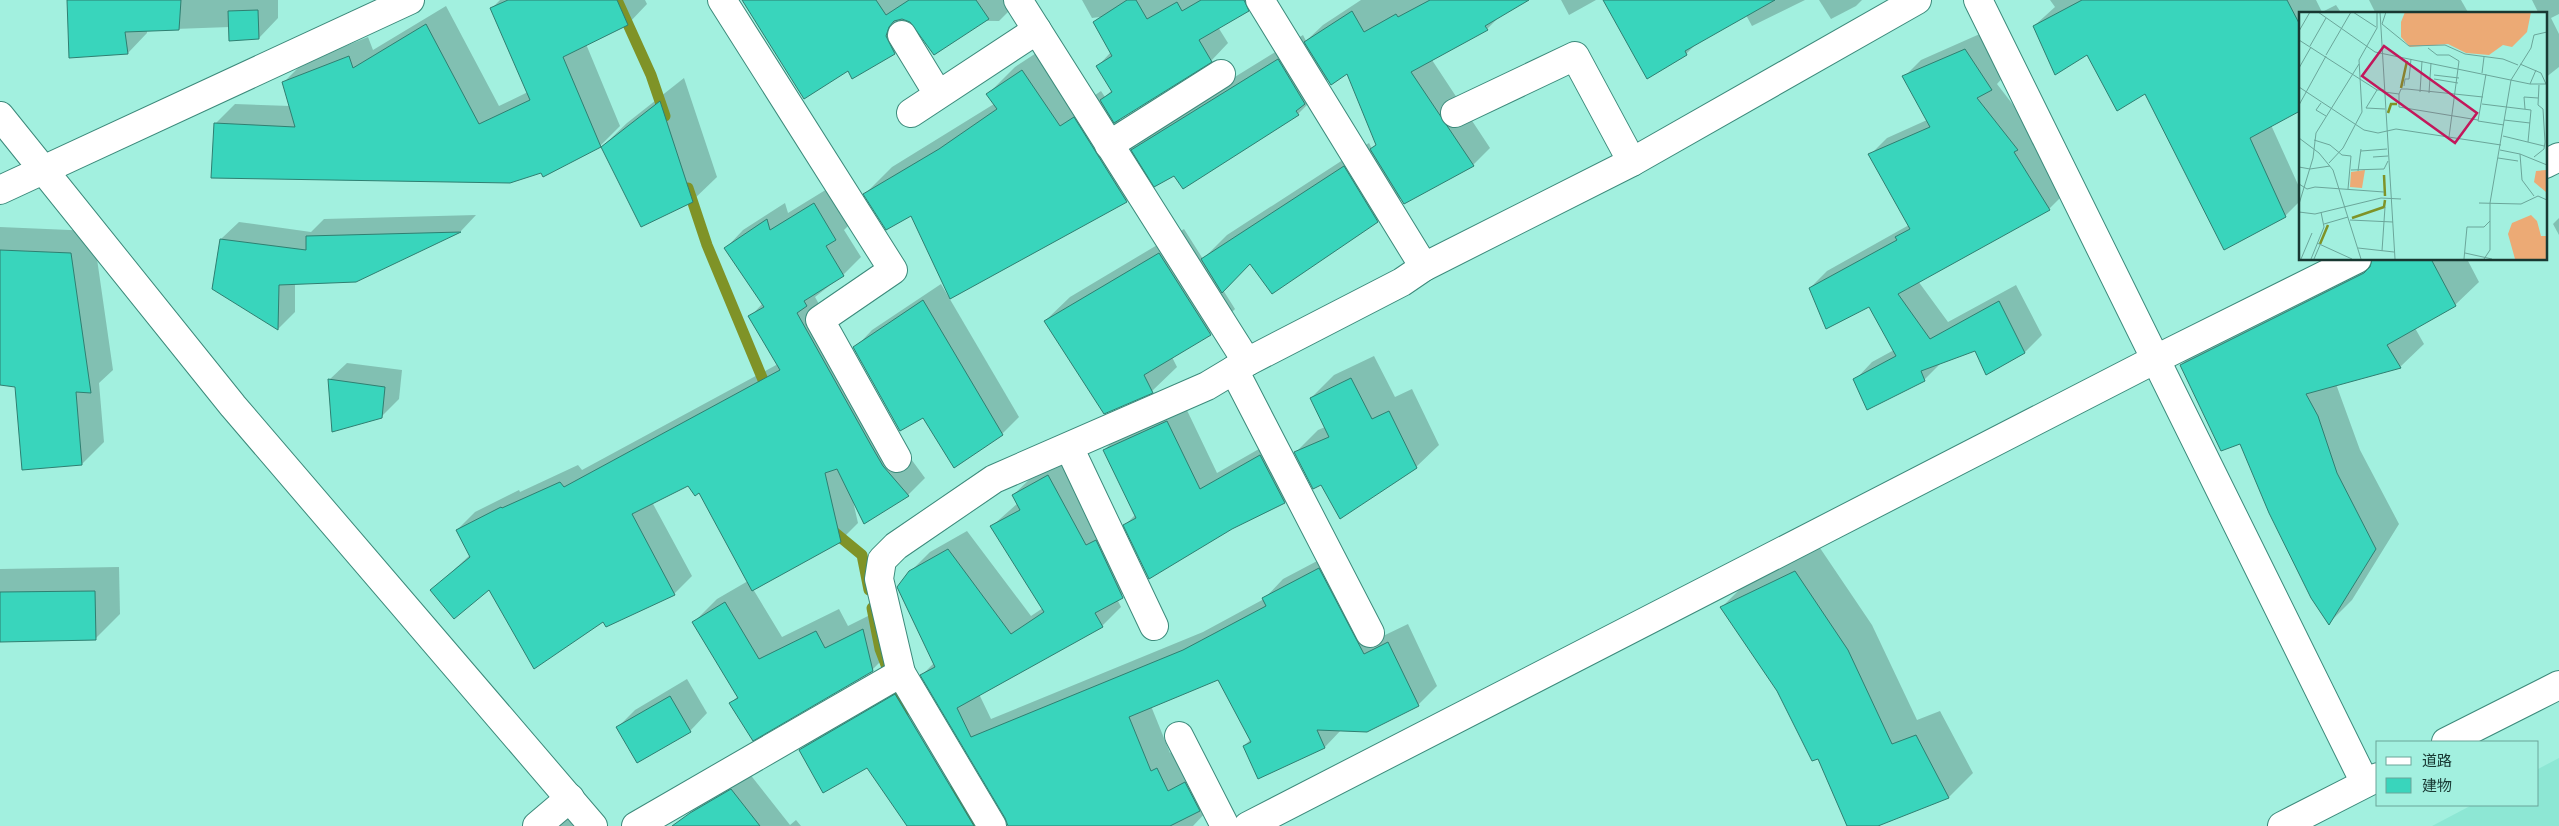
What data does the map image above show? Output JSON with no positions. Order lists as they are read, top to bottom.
{
  "legend": ["道路", "建物"]
}
